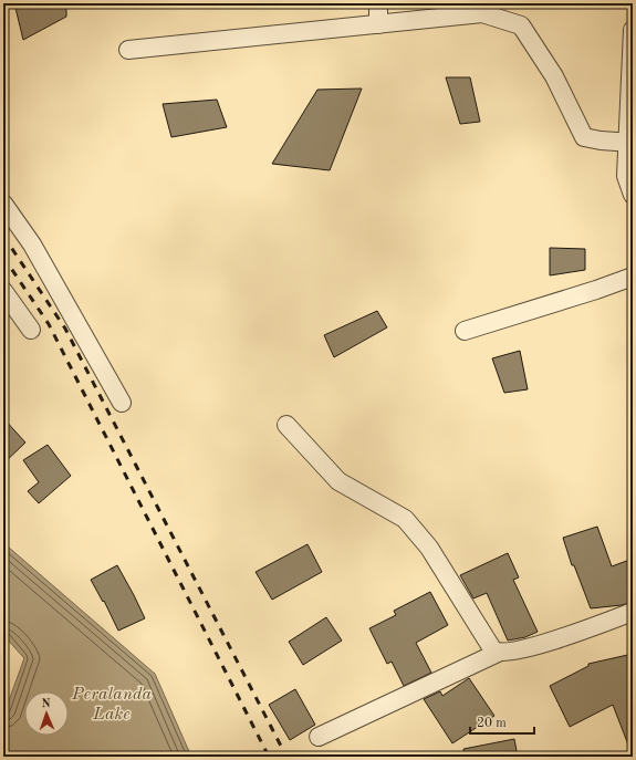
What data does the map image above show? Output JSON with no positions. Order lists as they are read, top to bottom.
{
  "water": ["Peralanda Lake"],
  "scale_bar": "20 m",
  "north": "top"
}
